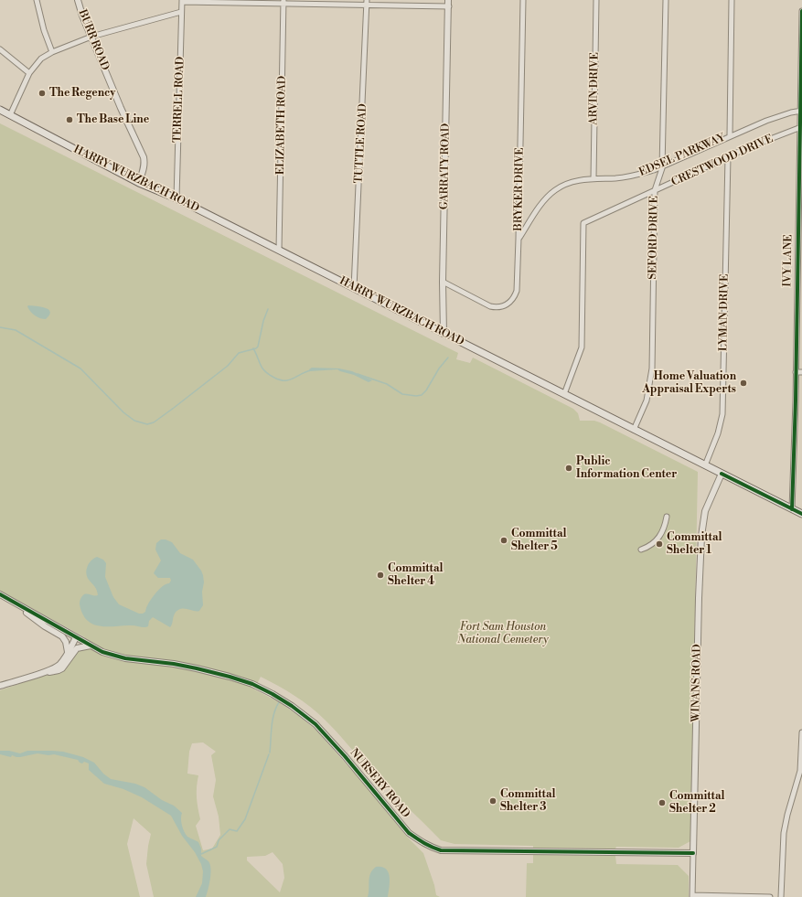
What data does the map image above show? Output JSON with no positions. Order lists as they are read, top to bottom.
{
  "streets": {
    "main road": ["HARRY WURZBACH ROAD"],
    "street": [
      "BURR ROAD",
      "ARVIN DRIVE",
      "TERRELL ROAD",
      "ELIZABETH ROAD",
      "TUTTLE ROAD",
      "EDSEL PARKWAY",
      "CRESTWOOD DRIVE",
      "GARRATY ROAD",
      "BRYKER DRIVE",
      "SEFORD DRIVE",
      "IVY LANE",
      "LYMAN DRIVE",
      "WINANS ROAD",
      "NURSERY ROAD"
    ]
  },
  "crossings": [
    ["BURR ROAD", "HARRY WURZBACH ROAD"],
    ["ARVIN DRIVE", "EDSEL PARKWAY"],
    ["TERRELL ROAD", "HARRY WURZBACH ROAD"],
    ["ELIZABETH ROAD", "HARRY WURZBACH ROAD"],
    ["TUTTLE ROAD", "HARRY WURZBACH ROAD"],
    ["EDSEL PARKWAY", "BRYKER DRIVE"],
    ["EDSEL PARKWAY", "SEFORD DRIVE"],
    ["EDSEL PARKWAY", "IVY LANE"],
    ["CRESTWOOD DRIVE", "HARRY WURZBACH ROAD"],
    ["CRESTWOOD DRIVE", "SEFORD DRIVE"],
    ["CRESTWOOD DRIVE", "IVY LANE"],
    ["CRESTWOOD DRIVE", "LYMAN DRIVE"],
    ["GARRATY ROAD", "HARRY WURZBACH ROAD"],
    ["GARRATY ROAD", "BRYKER DRIVE"],
    ["HARRY WURZBACH ROAD", "SEFORD DRIVE"],
    ["HARRY WURZBACH ROAD", "IVY LANE"],
    ["HARRY WURZBACH ROAD", "LYMAN DRIVE"],
    ["HARRY WURZBACH ROAD", "WINANS ROAD"],
    ["WINANS ROAD", "NURSERY ROAD"]
  ],
  "parks": ["Fort Sam Houston National Cemetery"],
  "places": [
    "The Regency",
    "The Base Line",
    "Home Valuation Appraisal Experts",
    "Public Information Center",
    "Committal Shelter 5",
    "Committal Shelter 1",
    "Committal Shelter 4",
    "Committal Shelter 3",
    "Committal Shelter 2"
  ]
}
